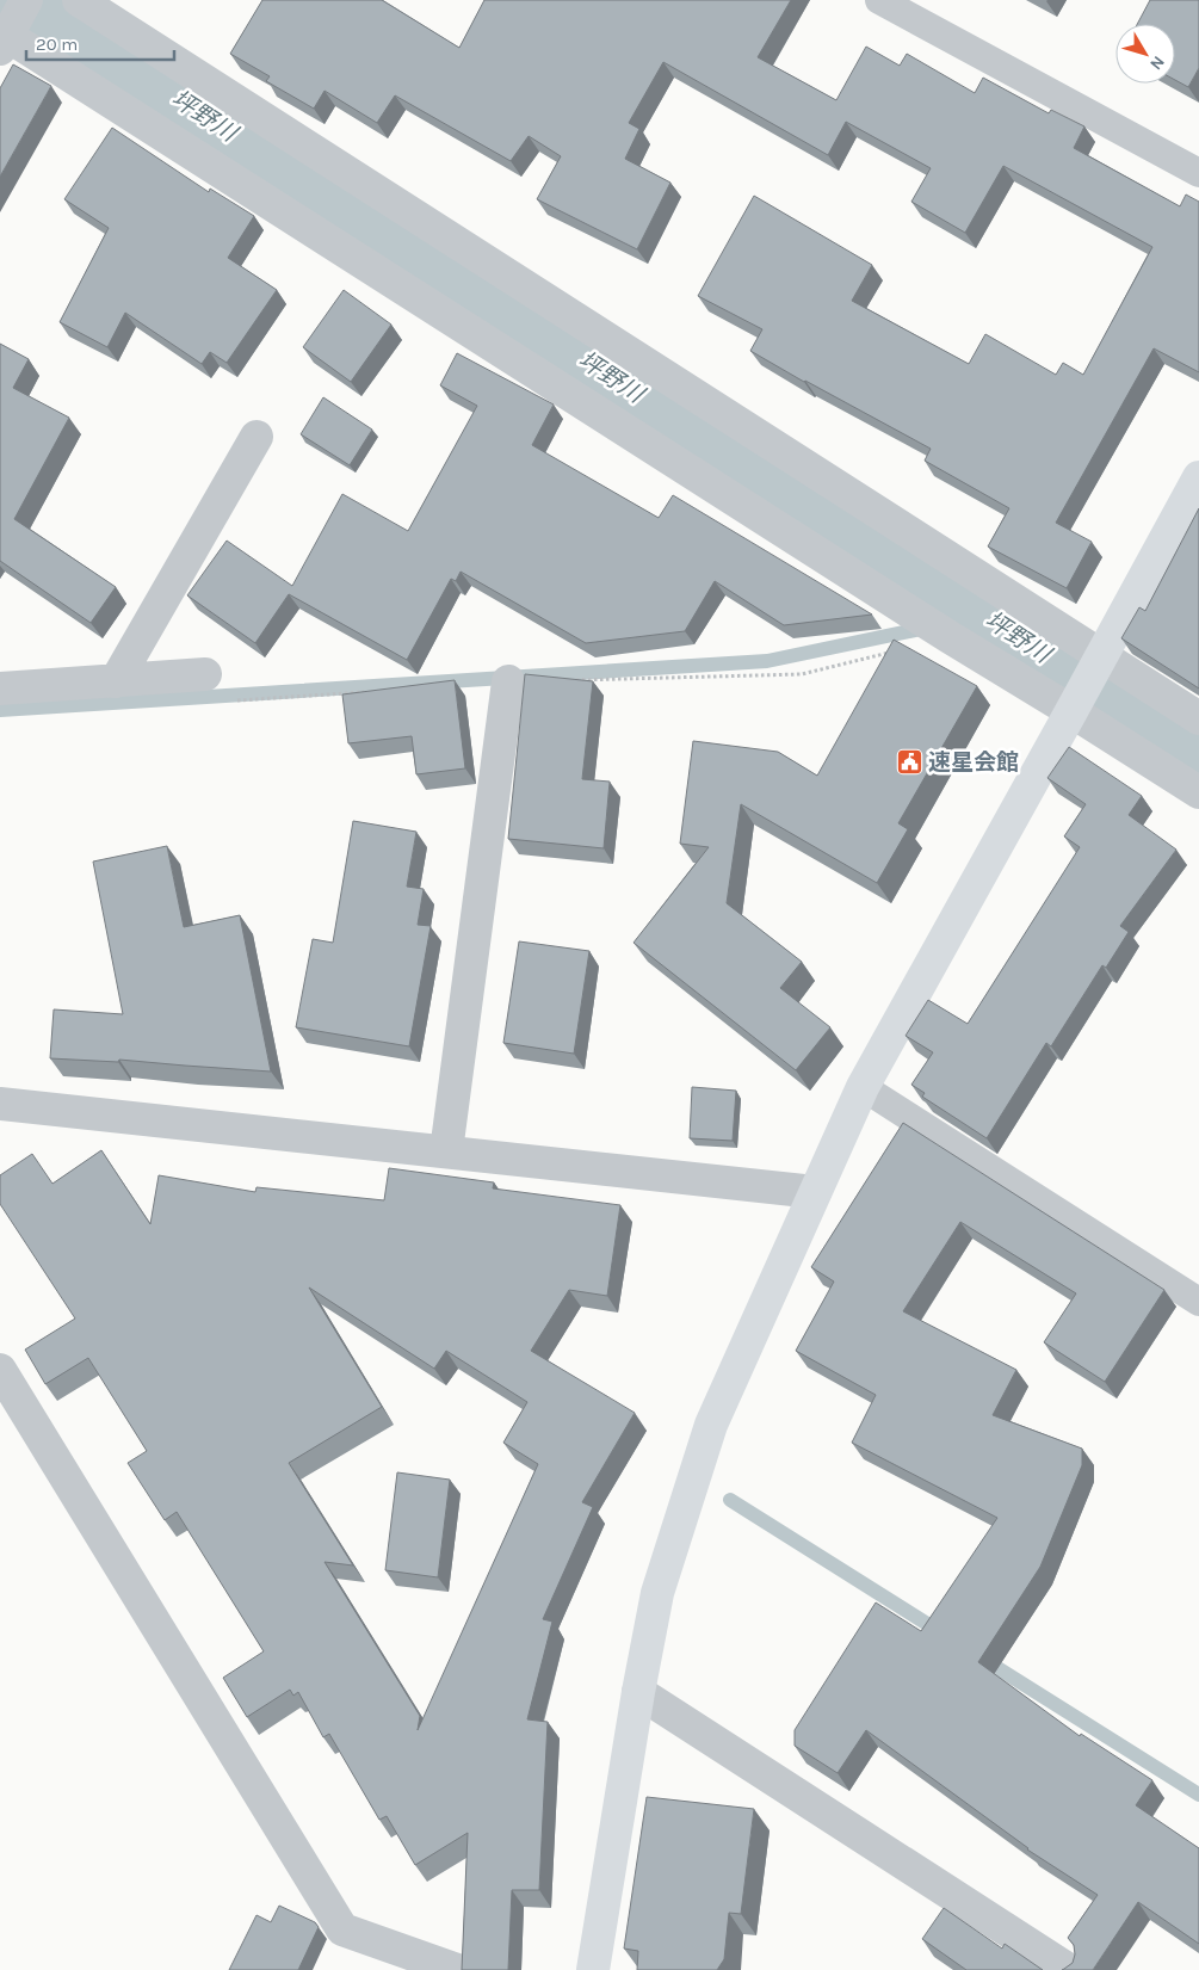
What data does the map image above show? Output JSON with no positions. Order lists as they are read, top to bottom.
{
  "water": ["坪野川"],
  "places": {
    "public building": ["速星会館"]
  },
  "scale_bar": "20 m",
  "north": "bottom right"
}
